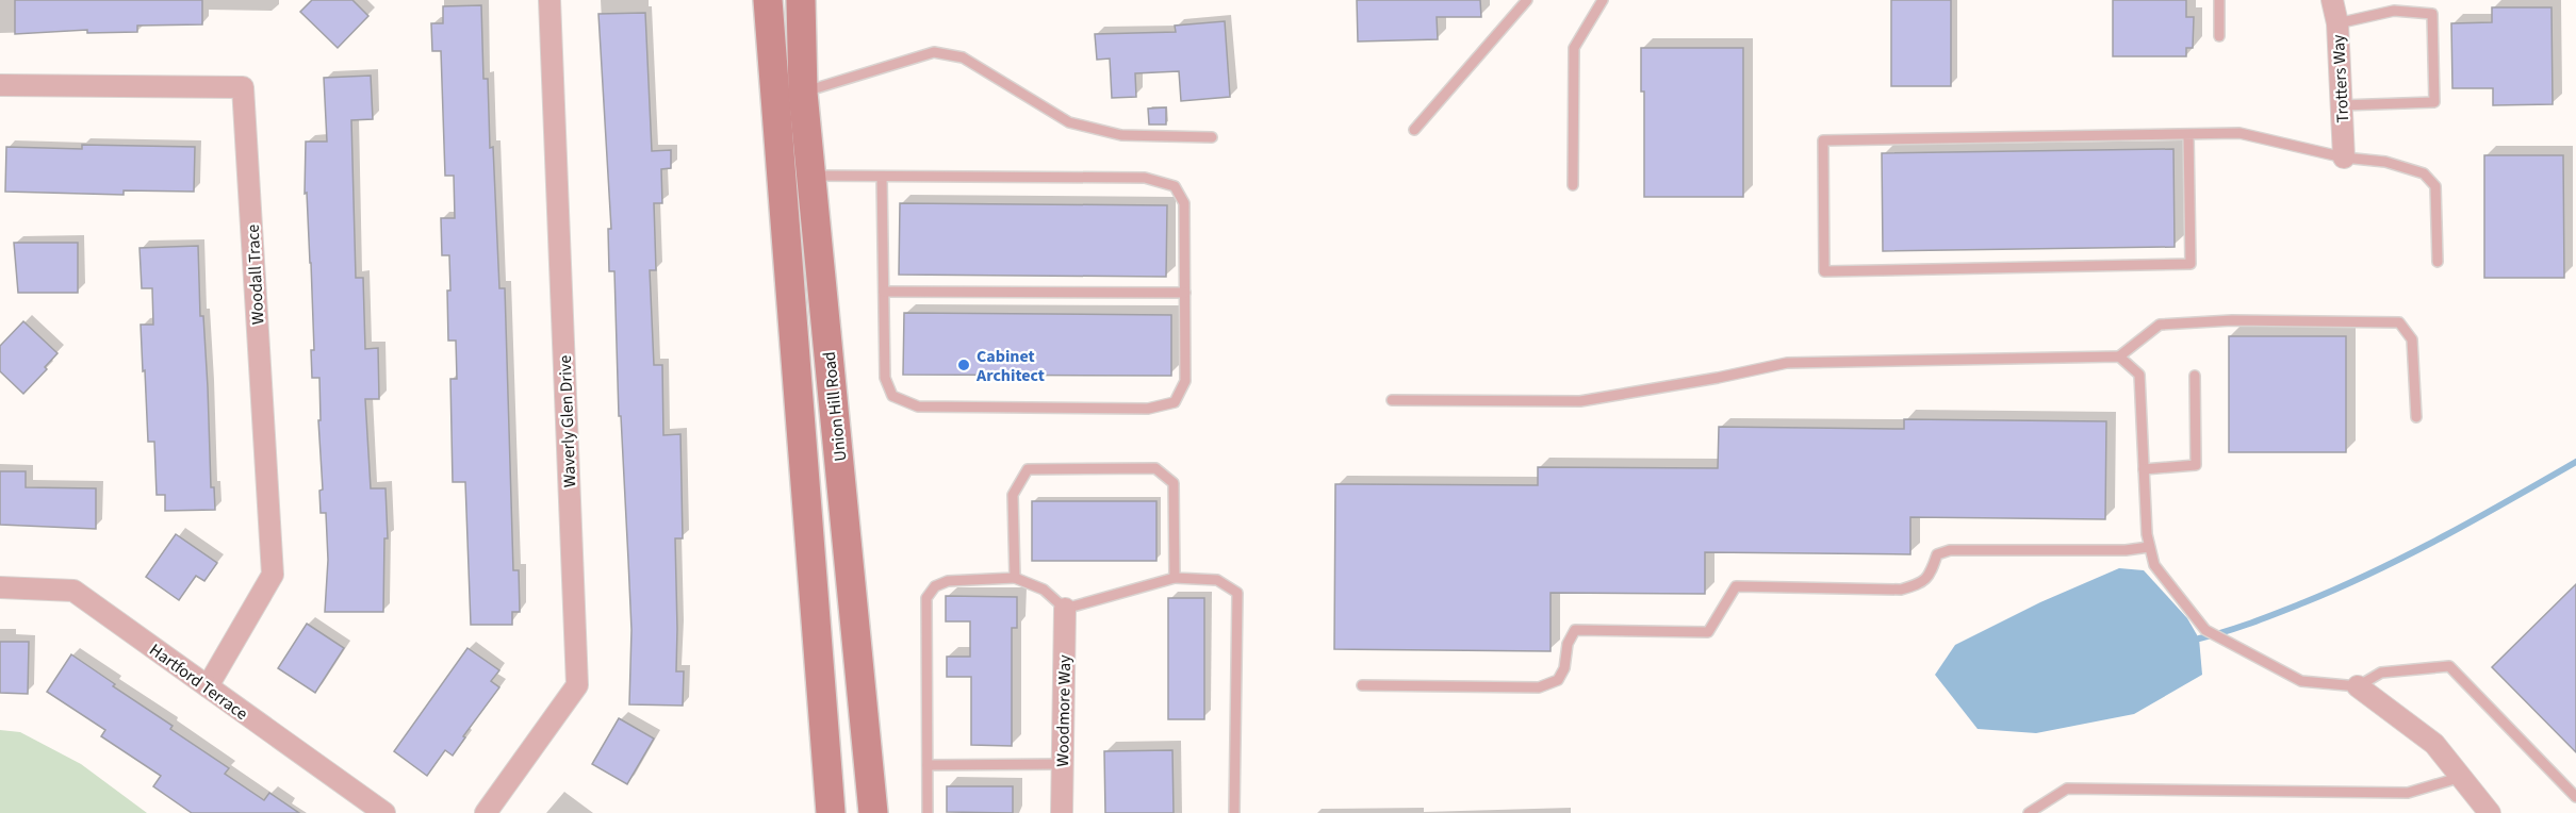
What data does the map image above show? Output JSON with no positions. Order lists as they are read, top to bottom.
{
  "streets": {
    "street": [
      "Trotters Way",
      "Woodall Trace",
      "Union Hill Road",
      "Waverly Glen Drive",
      "Hartford Terrace",
      "Woodmore Way"
    ]
  },
  "crossings": [
    ["Woodall Trace", "Hartford Terrace"]
  ],
  "places": ["Cabinet Architect"]
}
